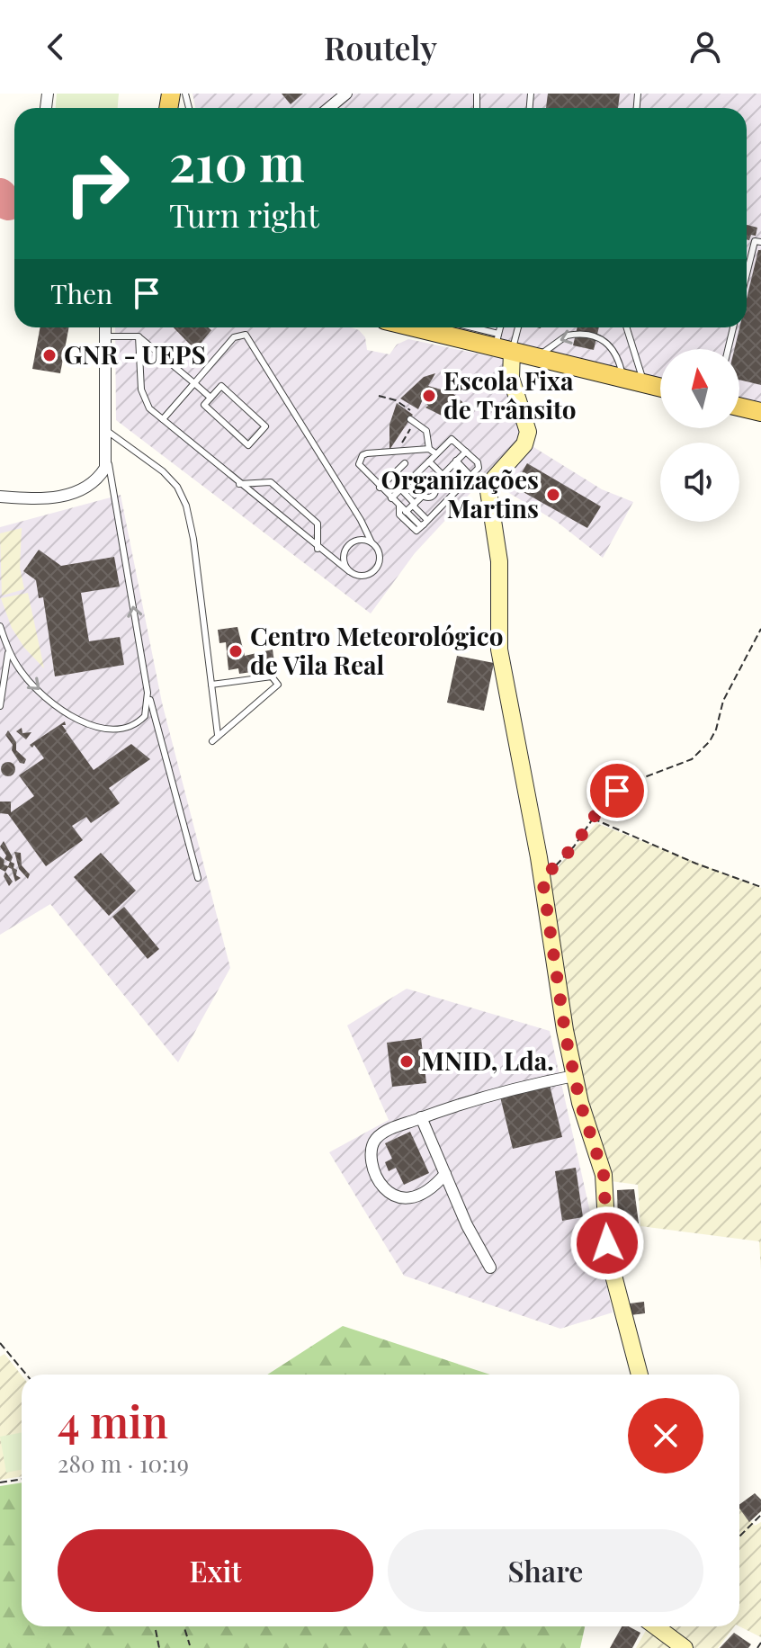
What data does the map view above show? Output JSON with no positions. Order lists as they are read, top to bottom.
{
  "places": [
    "GNR - UEPS",
    "Escola Fixa de Trânsito",
    "Organizações Martins",
    "Centro Meteorológico de Vila Real",
    "MNID, Lda."
  ],
  "north": "top",
  "page": {
    "header": "Routely",
    "turn": ["210 m", "Turn right"],
    "then": "Then",
    "heading": ["4 min", "280 m · 10:19"],
    "buttons": ["Exit", "Share"]
  }
}
